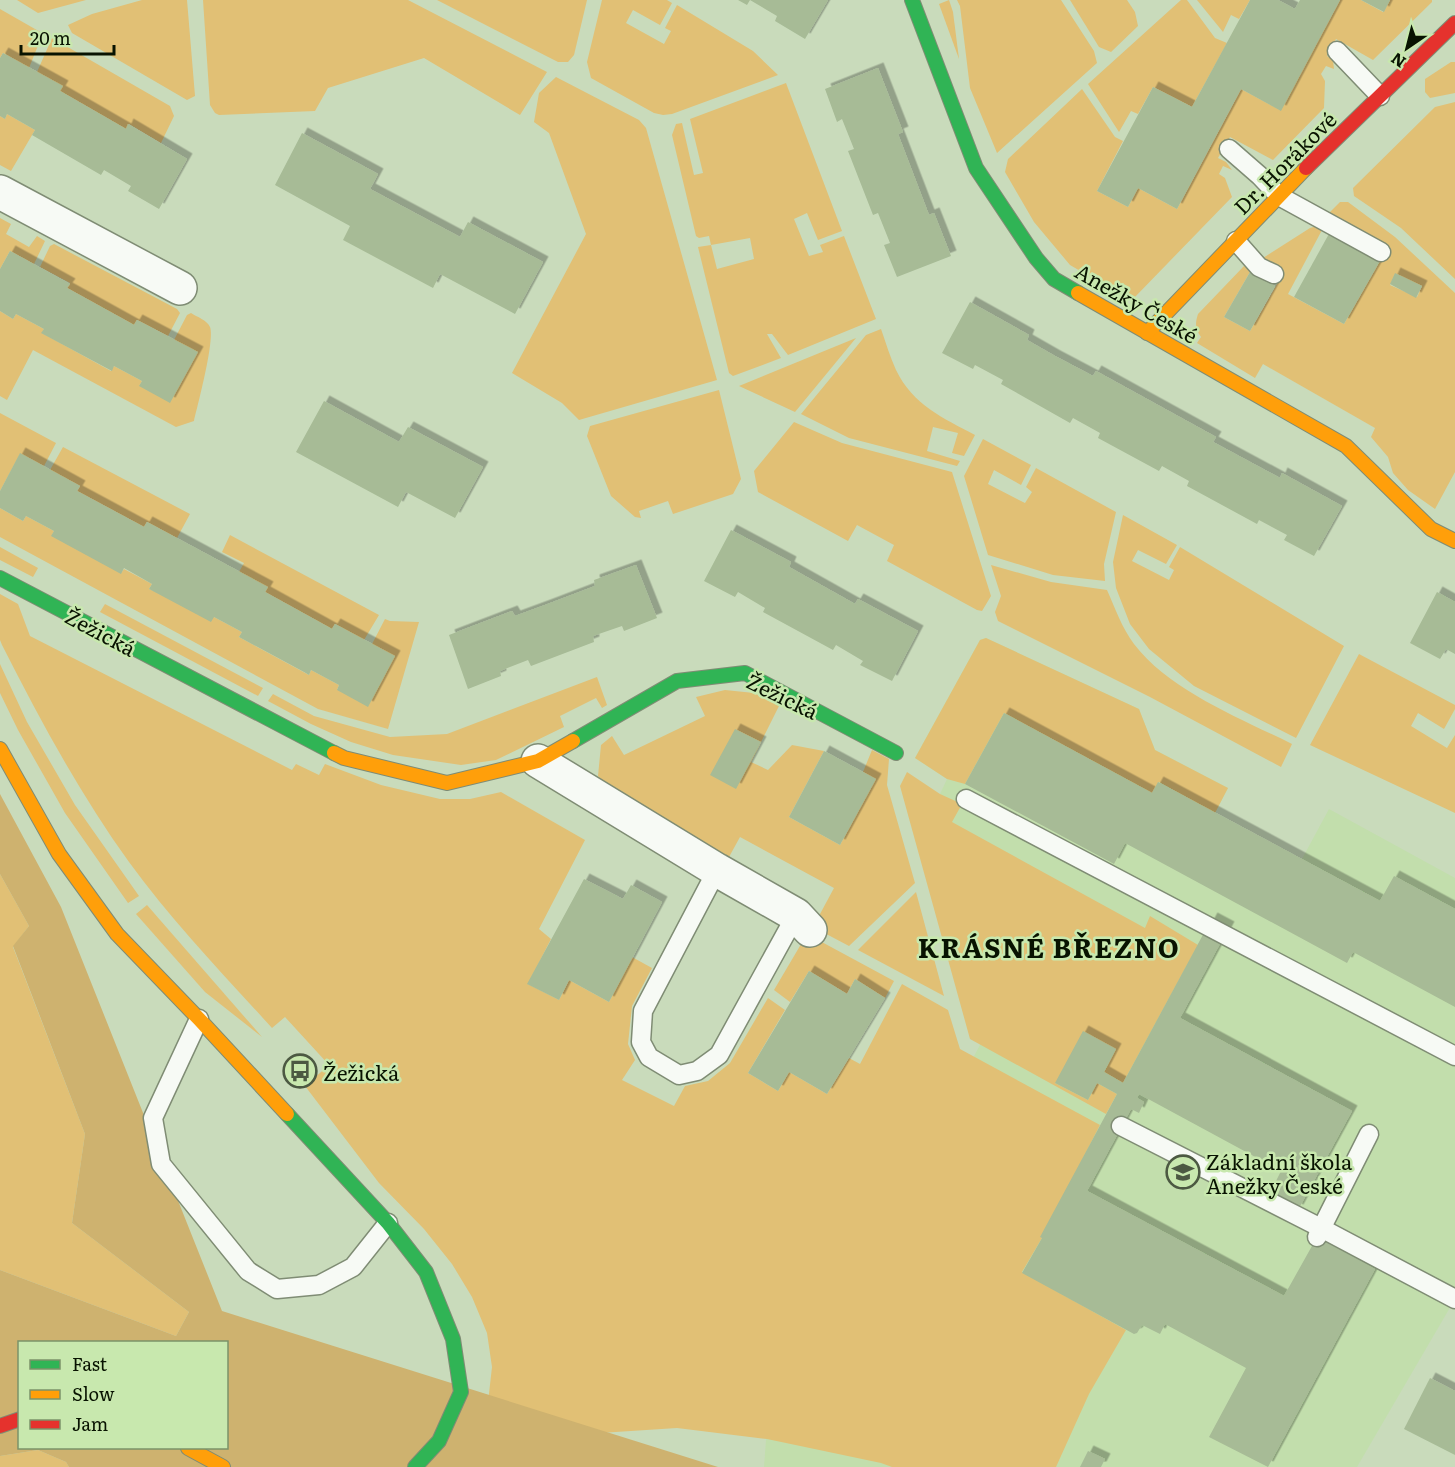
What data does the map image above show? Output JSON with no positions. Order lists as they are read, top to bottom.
{
  "streets": {
    "street": ["Dr. Horákové", "Anežky České", "Žežická"]
  },
  "crossings": [
    ["Dr. Horákové", "Anežky České"]
  ],
  "districts": ["KRÁSNÉ BŘEZNO"],
  "places": {
    "bus stop": ["Žežická"],
    "school or university": ["Základní škola Anežky České"]
  },
  "legend": ["Fast", "Slow", "Jam"],
  "scale_bar": "20 m",
  "north": "bottom left"
}
